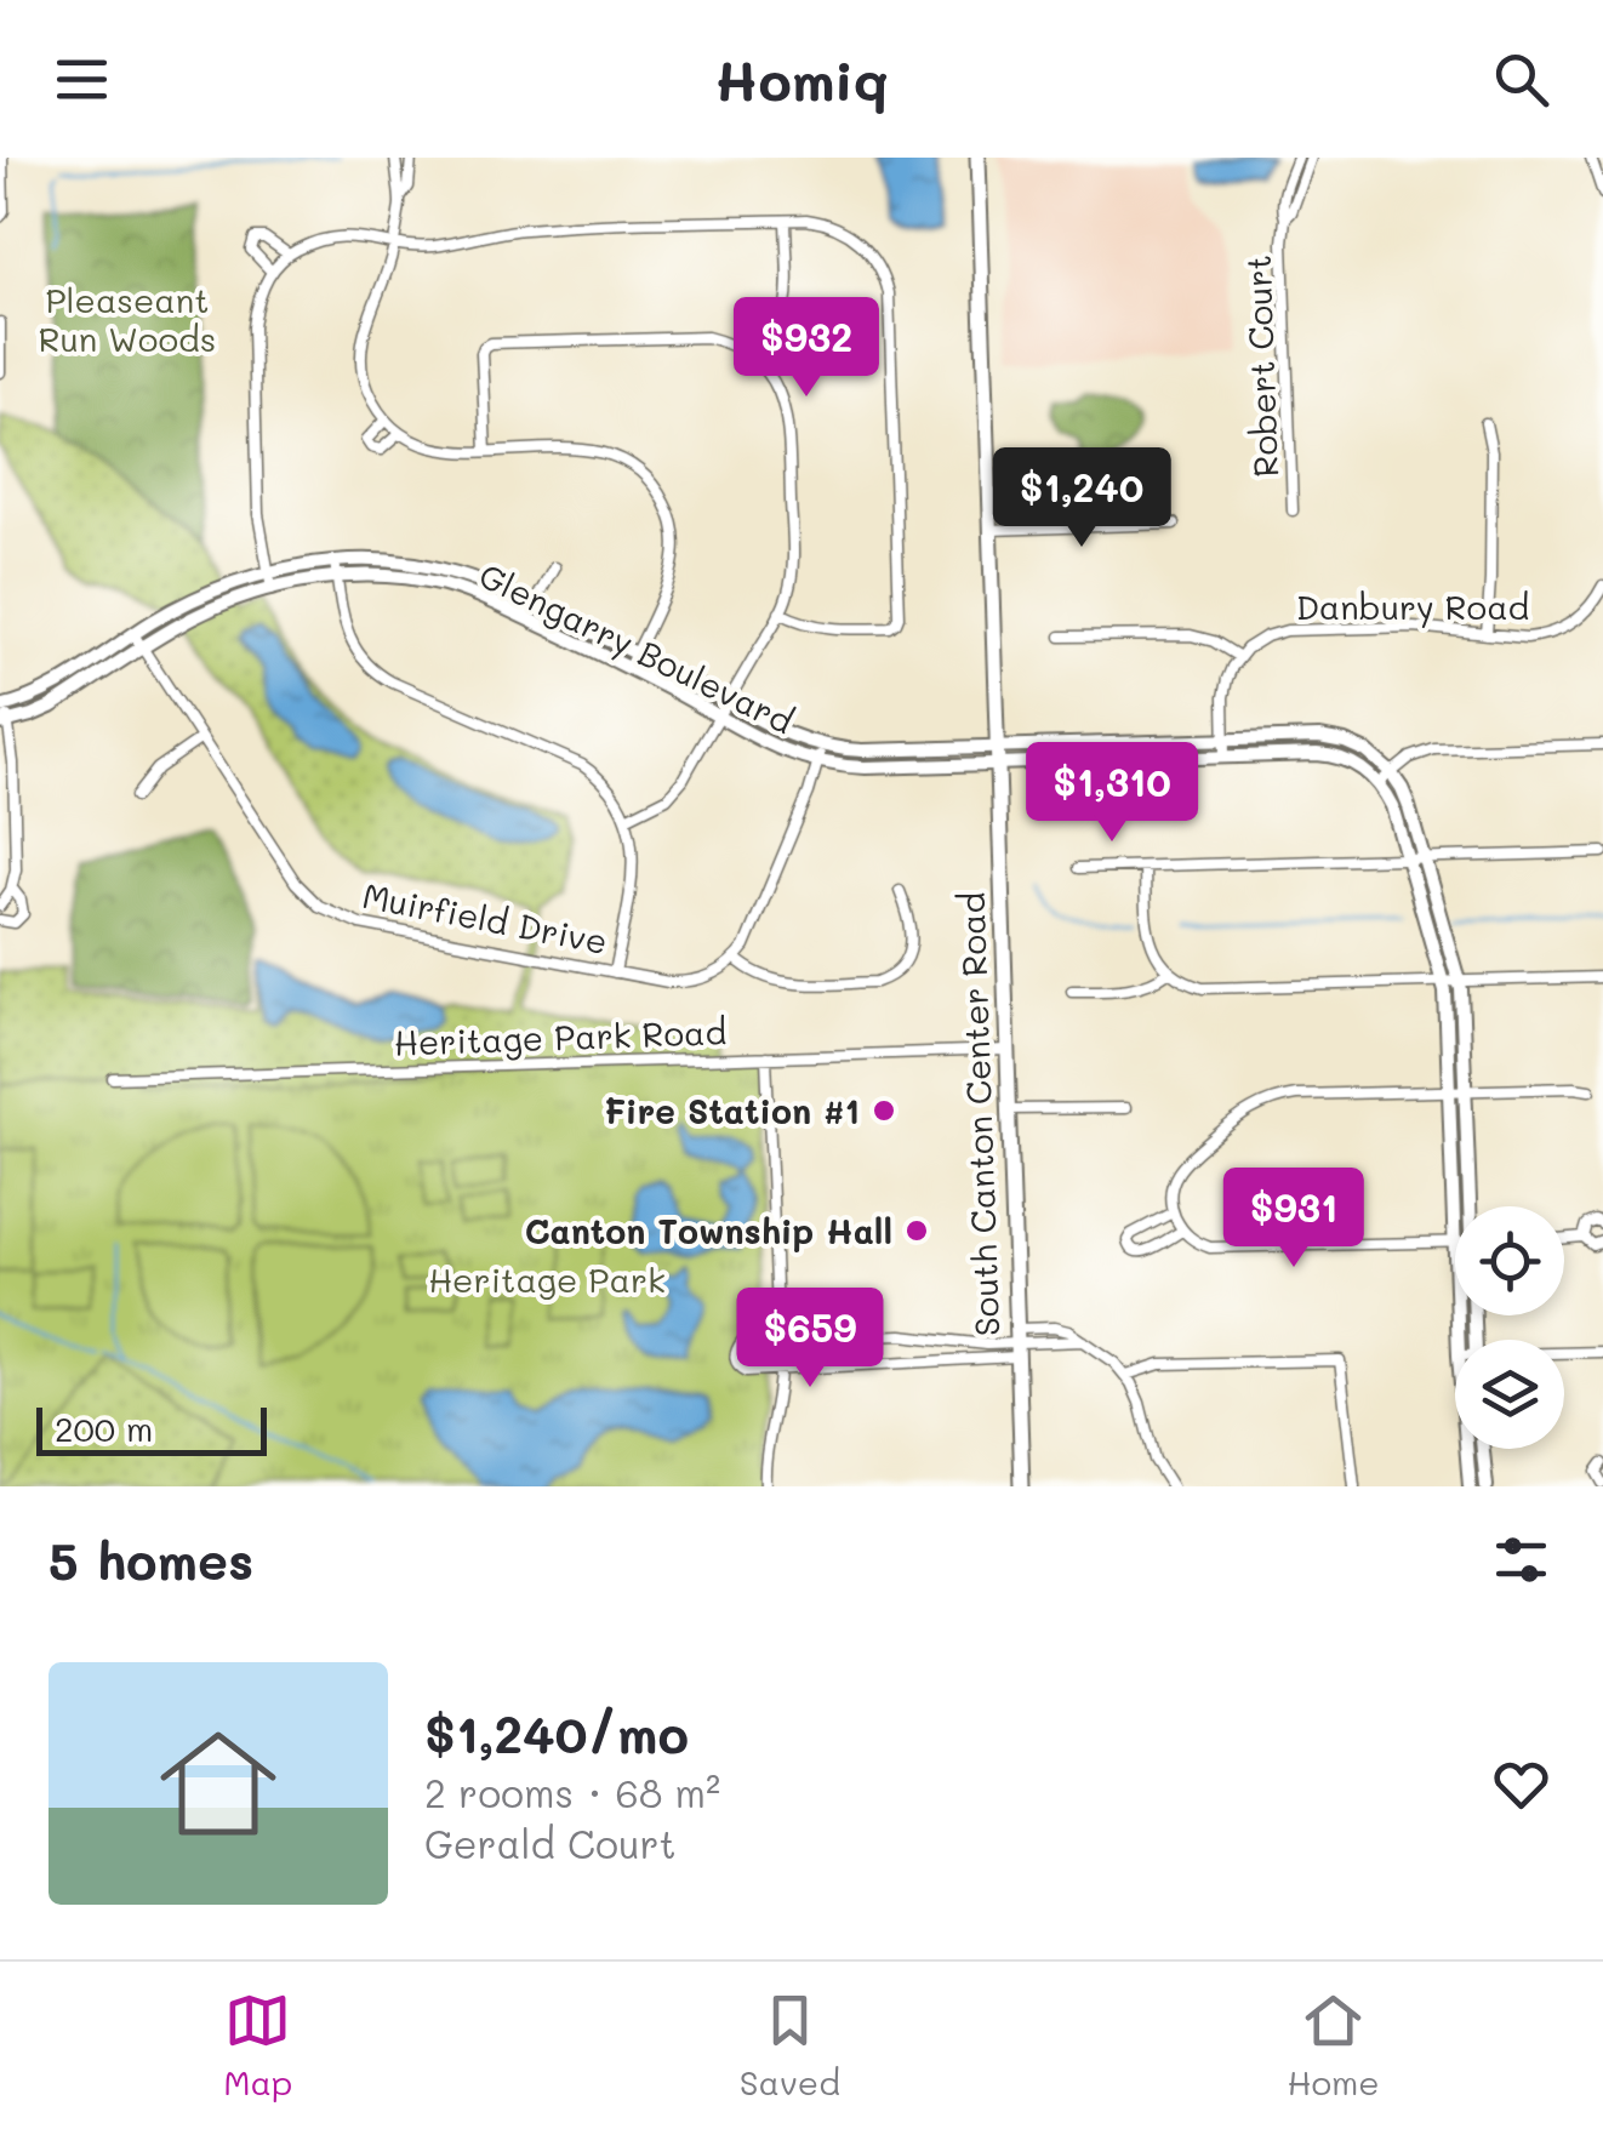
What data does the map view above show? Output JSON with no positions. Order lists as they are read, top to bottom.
{
  "streets": {
    "main road": ["South Canton Center Road"],
    "street": [
      "Robert Court",
      "Danbury Road",
      "Glengarry Boulevard",
      "Muirfield Drive",
      "Heritage Park Road"
    ]
  },
  "crossings": [
    ["Glengarry Boulevard", "Muirfield Drive"],
    ["Glengarry Boulevard", "South Canton Center Road"],
    ["Heritage Park Road", "South Canton Center Road"]
  ],
  "parks": ["Pleaseant Run Woods", "Heritage Park"],
  "places": ["Fire Station #1", "Canton Township Hall"],
  "scale_bar": "200 m",
  "page": {
    "header": "Homiq",
    "price": [
      "$932",
      "$1,240",
      "$1,310",
      "$931",
      "$659"
    ],
    "scale": "200 m",
    "heading": "5 homes",
    "list": [
      {
        "name": "$1,240/mo",
        "note": "2 rooms · 68 m² · Gerald Court"
      }
    ],
    "tabs": ["Map", "Saved", "Home"]
  }
}
